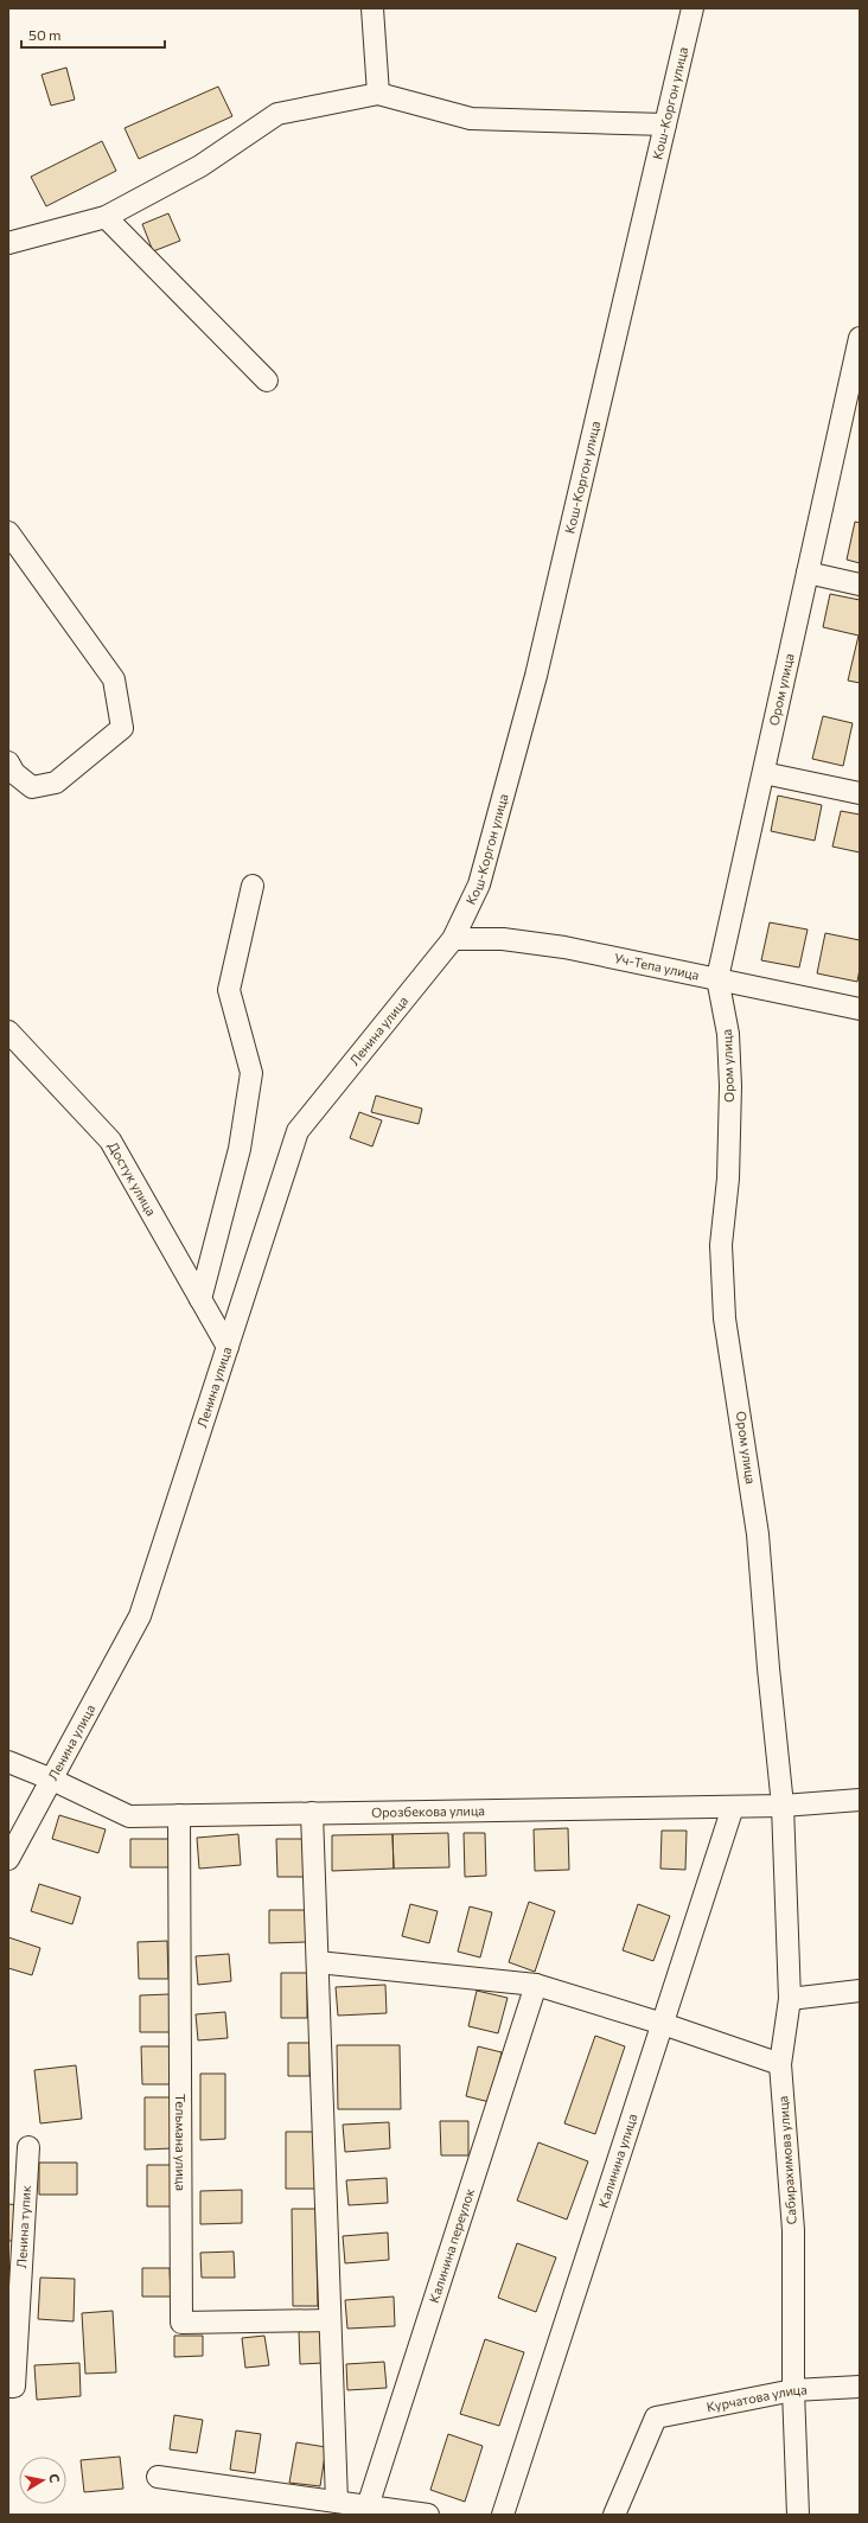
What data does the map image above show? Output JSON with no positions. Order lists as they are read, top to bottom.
{
  "streets": {
    "street": [
      "Кош-Коргон улица",
      "Ором улица",
      "Уч-Тепа улица",
      "Ленина улица",
      "Достук улица",
      "Орозбекова улица",
      "Тельмана улица",
      "Сабирахимова улица",
      "Калинина улица",
      "Ленина тупик",
      "Калинина переулок",
      "Курчатова улица"
    ]
  },
  "crossings": [
    ["Кош-Коргон улица", "Уч-Тепа улица"],
    ["Кош-Коргон улица", "Ленина улица"],
    ["Ором улица", "Уч-Тепа улица"],
    ["Ором улица", "Орозбекова улица"],
    ["Ором улица", "Сабирахимова улица"],
    ["Уч-Тепа улица", "Ленина улица"],
    ["Ленина улица", "Достук улица"],
    ["Ленина улица", "Орозбекова улица"],
    ["Орозбекова улица", "Тельмана улица"],
    ["Орозбекова улица", "Сабирахимова улица"],
    ["Орозбекова улица", "Калинина улица"],
    ["Сабирахимова улица", "Курчатова улица"]
  ],
  "scale_bar": "50 m",
  "north": "right"
}
